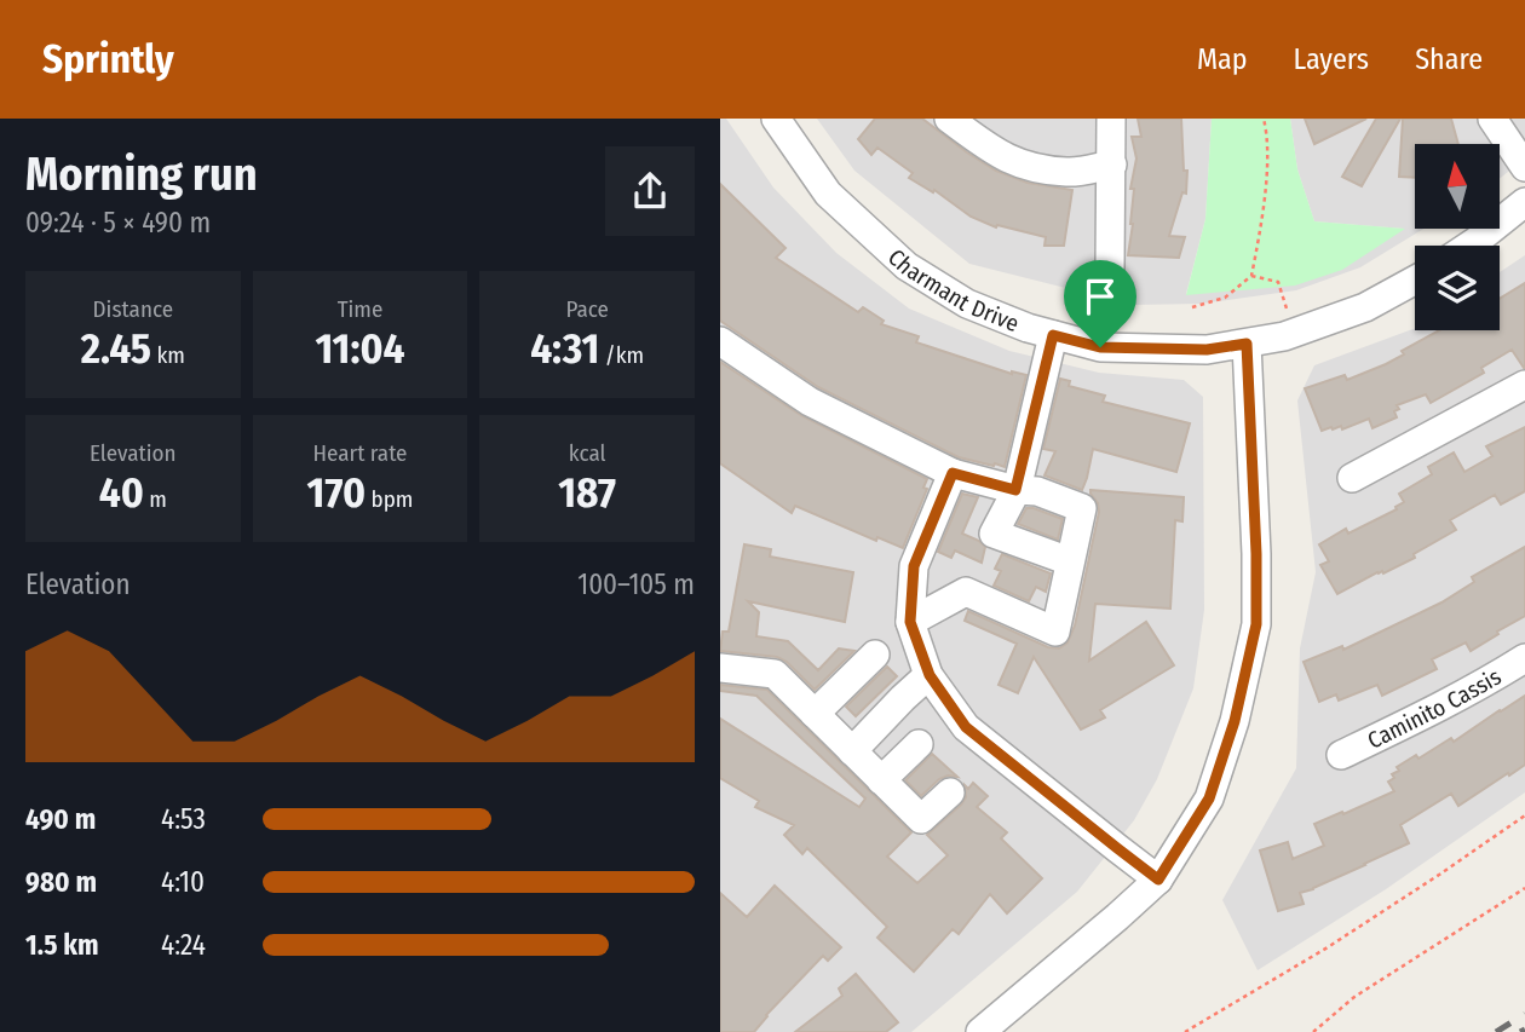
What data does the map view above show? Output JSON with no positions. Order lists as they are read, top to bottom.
{
  "streets": {
    "street": ["Charmant Drive", "Caminito Cassis"]
  },
  "north": "top",
  "page": {
    "header": "Sprintly",
    "nav": ["Map", "Layers", "Share"],
    "heading": ["Morning run", "09:24 · 5 × 490 m"],
    "stats": [
      ["Distance", "2.45 km"],
      ["Time", "11:04"],
      ["Pace", "4:31 /km"],
      ["Elevation", "40 m"],
      ["Heart rate", "170 bpm"],
      ["kcal", "187"]
    ],
    "chart": ["Elevation", "100–105 m"],
    "list": [
      {
        "name": "490 m",
        "note": "4:53"
      },
      {
        "name": "980 m",
        "note": "4:10"
      },
      {
        "name": "1.5 km",
        "note": "4:24"
      }
    ]
  }
}
